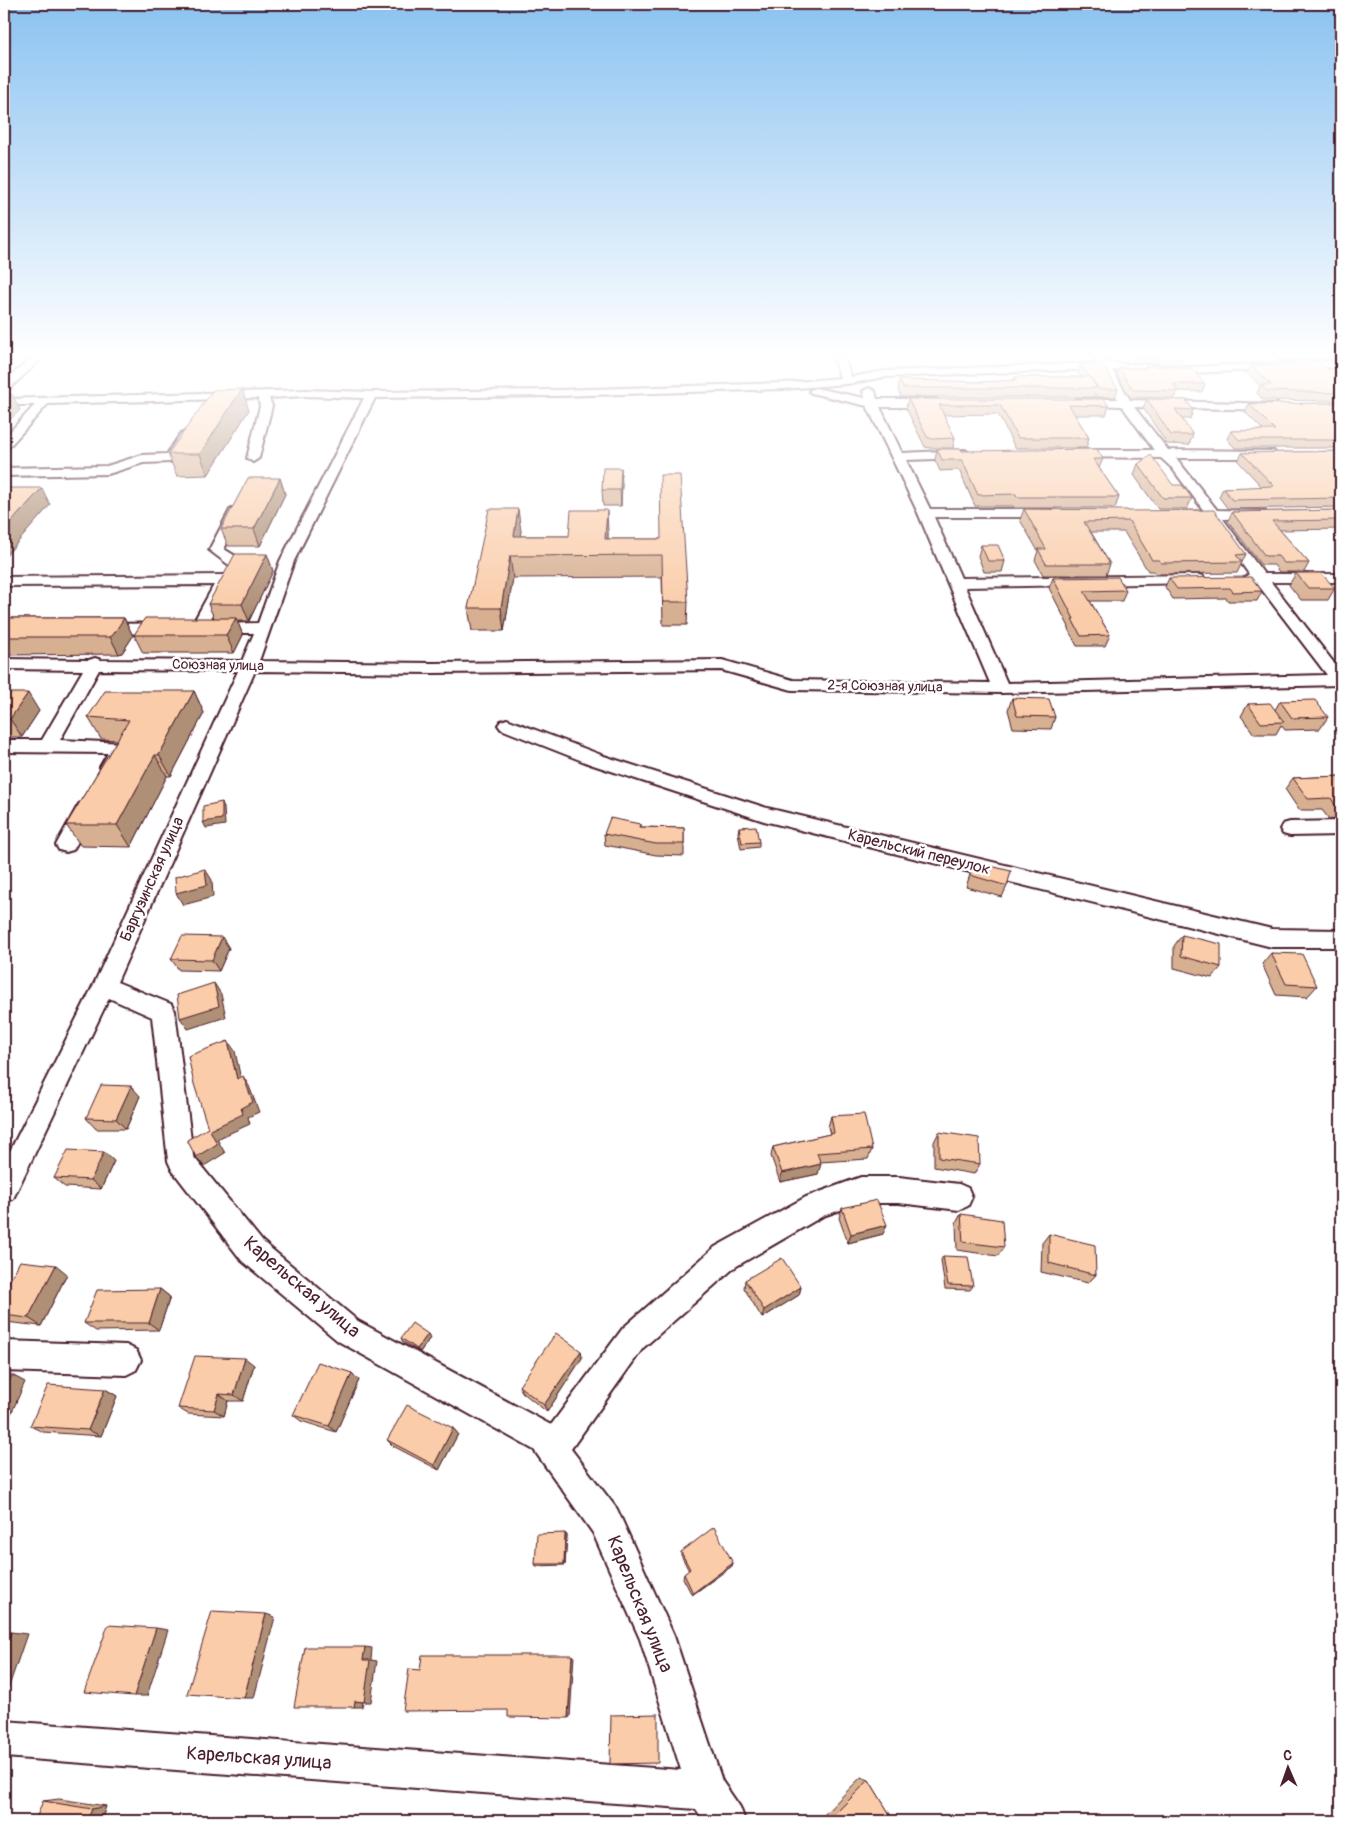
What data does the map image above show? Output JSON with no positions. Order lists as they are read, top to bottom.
{
  "streets": {
    "street": [
      "Союзная улица",
      "2-я Союзная улица",
      "Карельский переулок",
      "Баргузинская улица",
      "Карельская улица"
    ]
  },
  "crossings": [
    ["Союзная улица", "2-я Союзная улица"],
    ["Союзная улица", "Баргузинская улица"],
    ["Баргузинская улица", "Карельская улица"]
  ],
  "north": "top"
}
